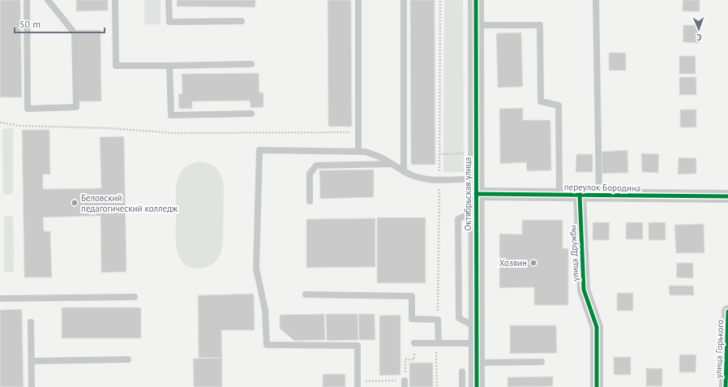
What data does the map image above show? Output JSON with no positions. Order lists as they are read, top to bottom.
{
  "streets": {
    "street": [
      "переулок Бородина",
      "Октябрьская улица",
      "улица Дружбы",
      "улица Горького"
    ]
  },
  "crossings": [
    ["переулок Бородина", "Октябрьская улица"],
    ["переулок Бородина", "улица Дружбы"]
  ],
  "places": ["Беловский педагогический колледж", "Хозяин"],
  "scale_bar": "50 m",
  "north": "bottom"
}
